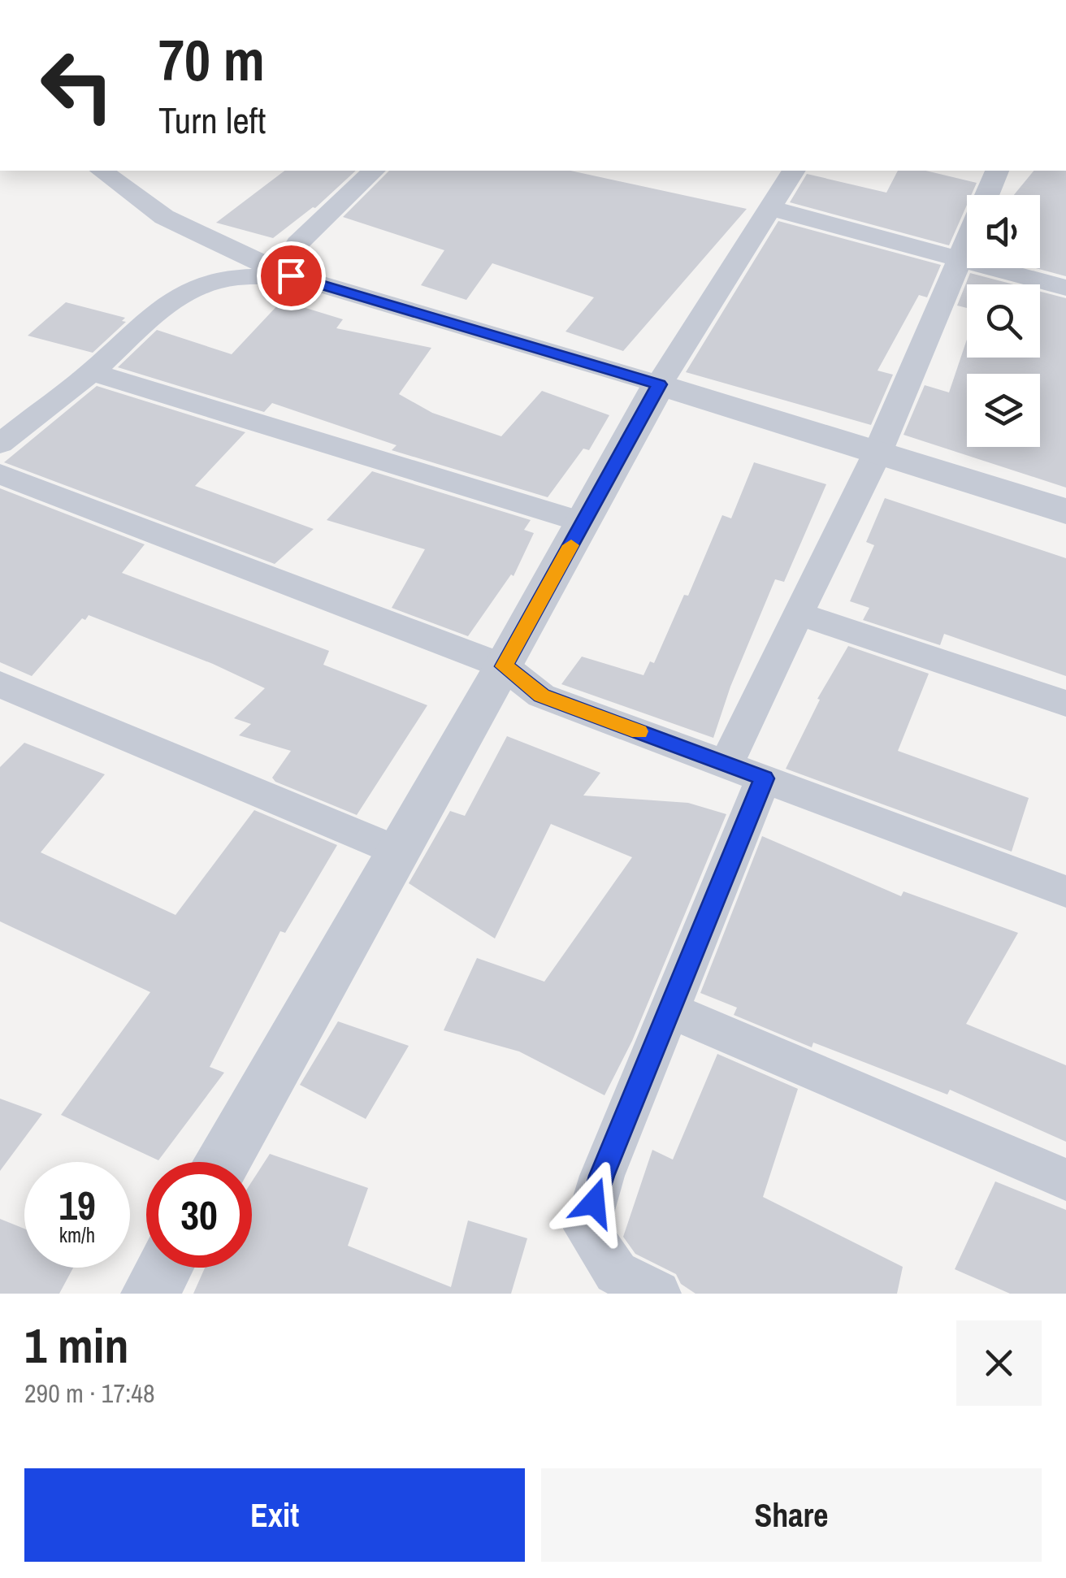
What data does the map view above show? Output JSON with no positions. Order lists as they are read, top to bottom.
{
  "page": {
    "turn": ["70 m", "Turn left"],
    "speed": "19 km/h",
    "limit": "30",
    "heading": ["1 min", "290 m · 17:48"],
    "buttons": ["Exit", "Share"]
  }
}
